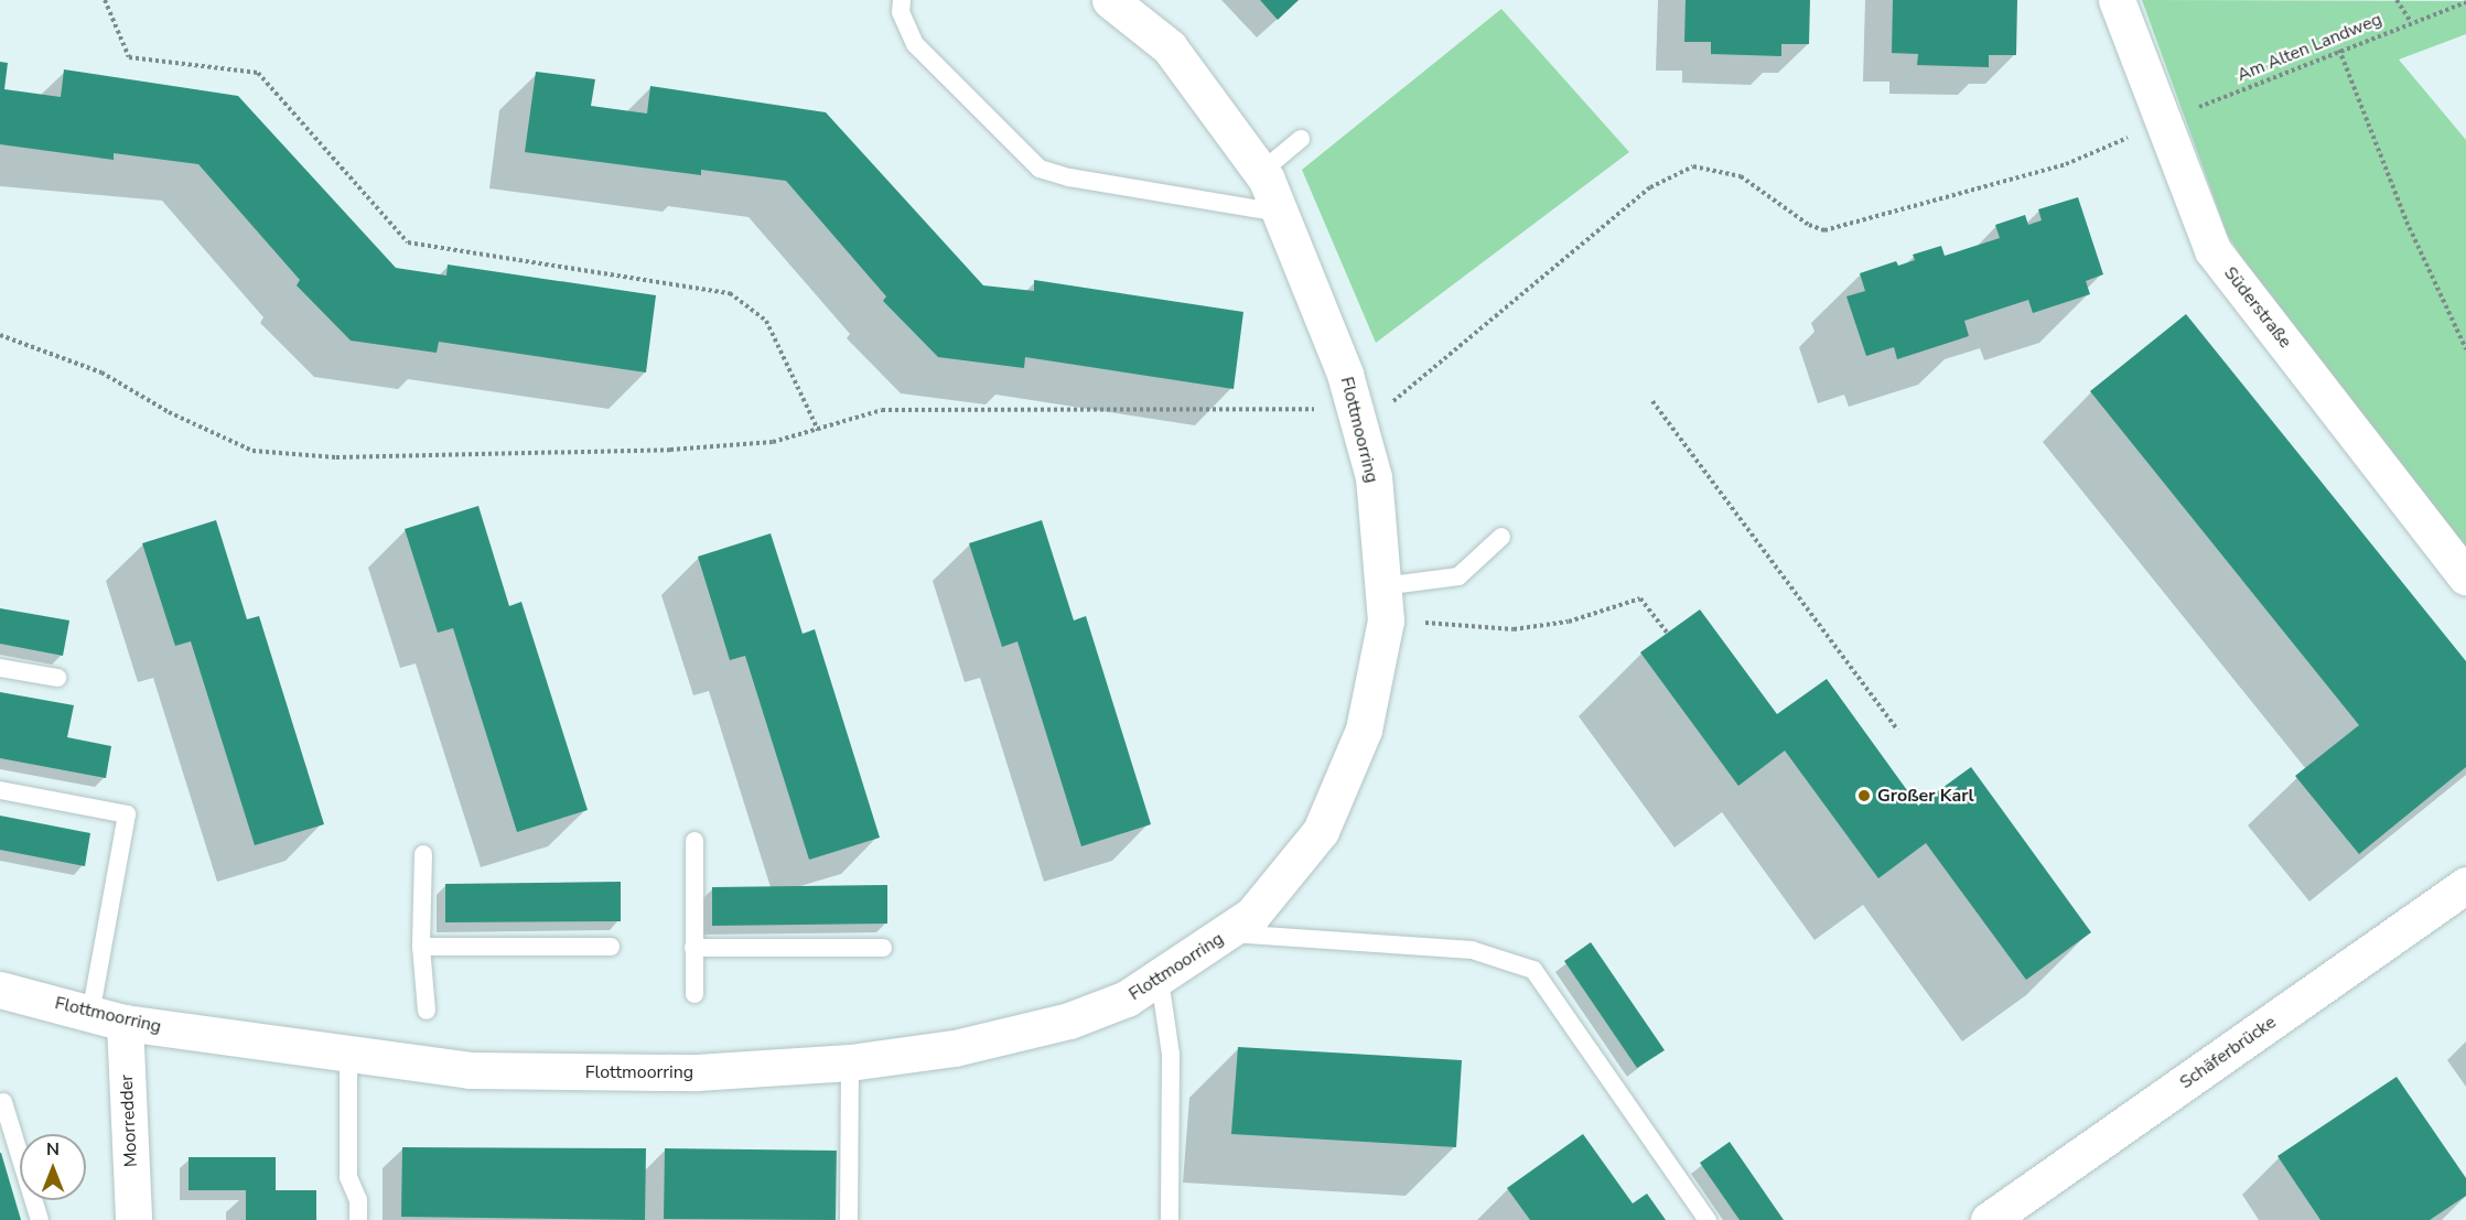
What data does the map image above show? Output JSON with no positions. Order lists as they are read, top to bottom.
{
  "streets": {
    "street": [
      "Süderstraße",
      "Flottmoorring",
      "Schäferbrücke",
      "Moorredder"
    ],
    "path": ["Am Alten Landweg"]
  },
  "crossings": [
    ["Am Alten Landweg", "Süderstraße"],
    ["Am Alten Landweg", "Flottmoorring"],
    ["Flottmoorring", "Moorredder"]
  ],
  "places": ["Großer Karl"],
  "north": "top"
}
